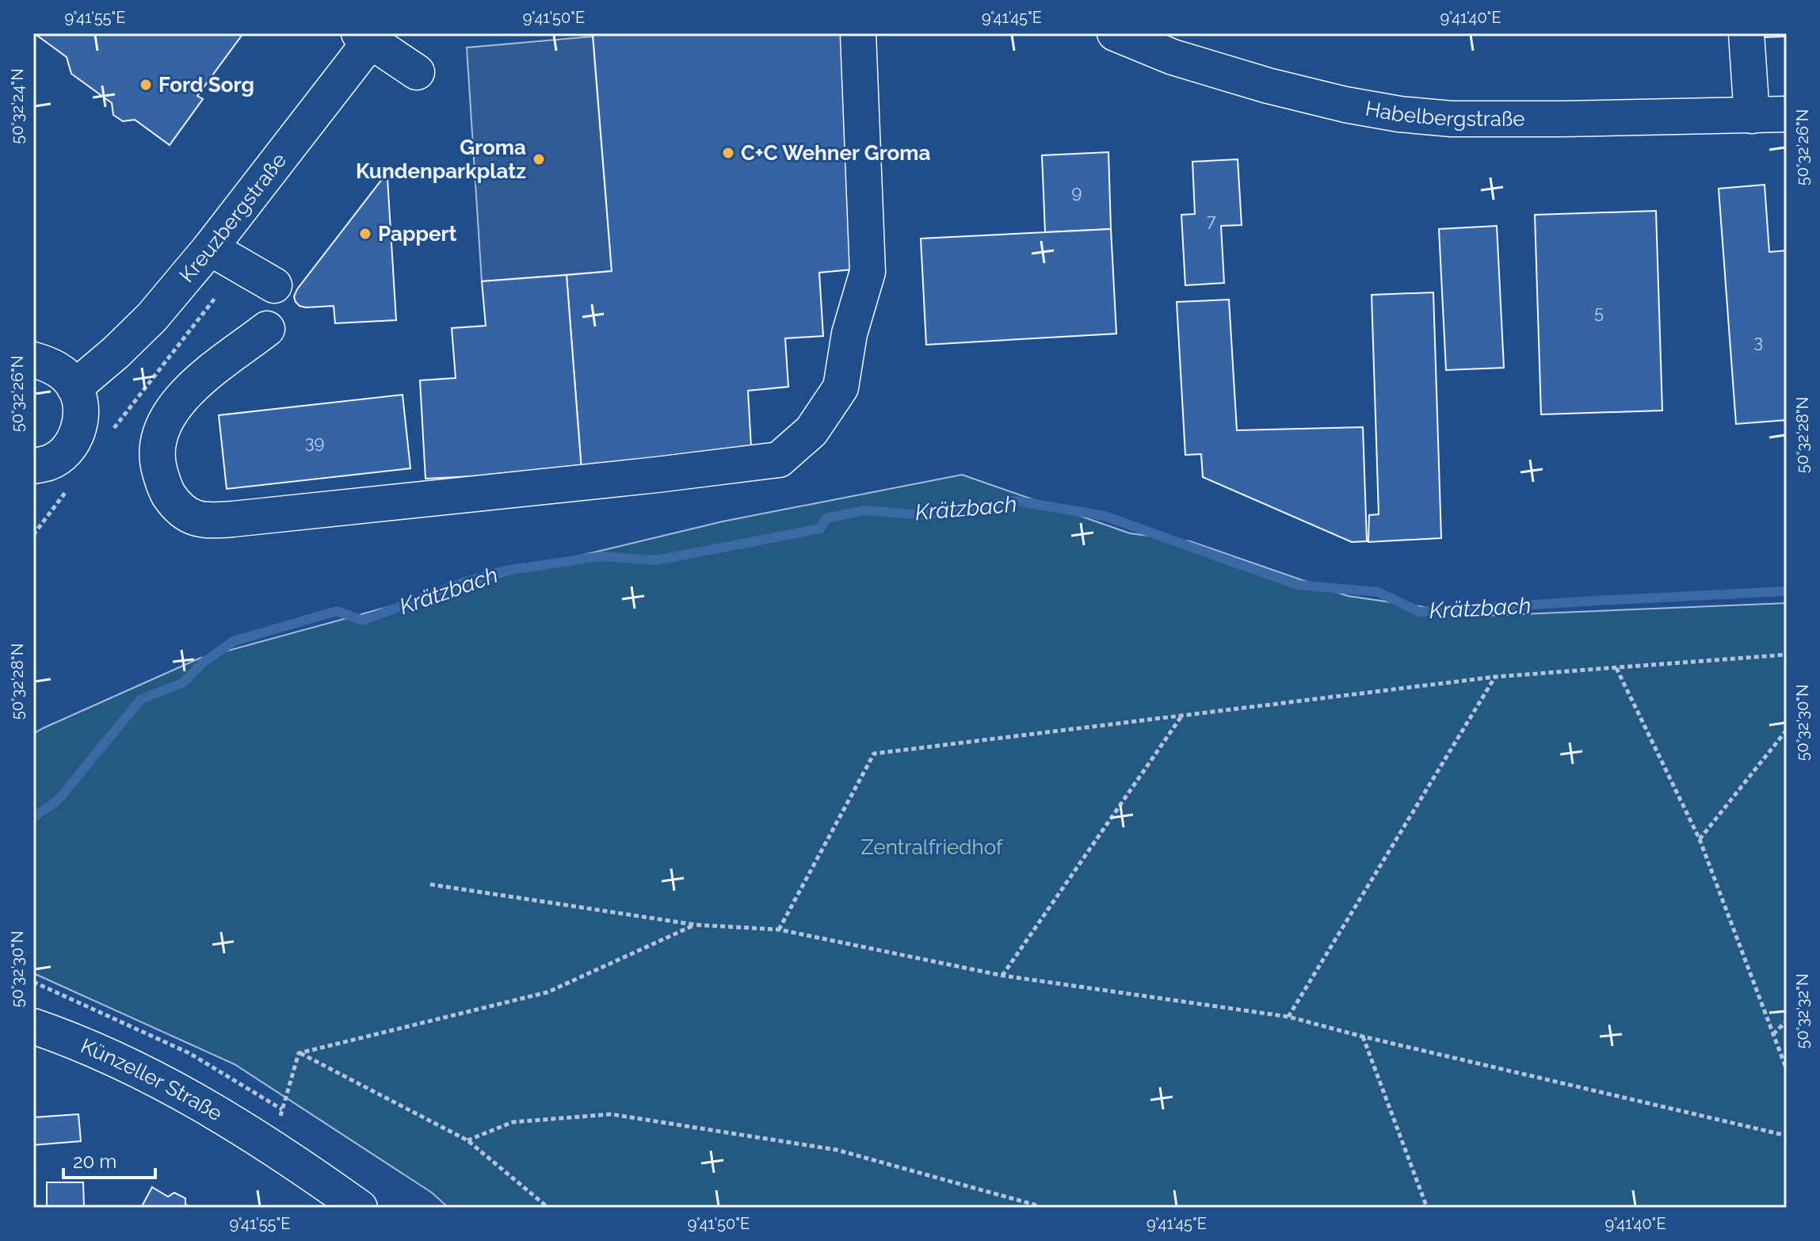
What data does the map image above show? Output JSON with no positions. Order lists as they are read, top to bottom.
{
  "streets": {
    "street": ["Habelbergstraße", "Kreuzbergstraße", "Künzeller Straße"]
  },
  "water": ["Krätzbach"],
  "parks": ["Zentralfriedhof"],
  "places": [
    "Ford Sorg",
    "C+C Wehner Groma",
    "Groma Kundenparkplatz",
    "Pappert"
  ],
  "house_numbers": [
    "9",
    "7",
    "5",
    "3",
    "39"
  ],
  "scale_bar": "20 m",
  "coordinates": [
    "9°41'55\"E",
    "9°41'50\"E",
    "9°41'45\"E",
    "9°41'40\"E",
    "50°32'24\"N",
    "50°32'26\"N",
    "50°32'28\"N",
    "50°32'30\"N",
    "50°32'32\"N"
  ]
}
